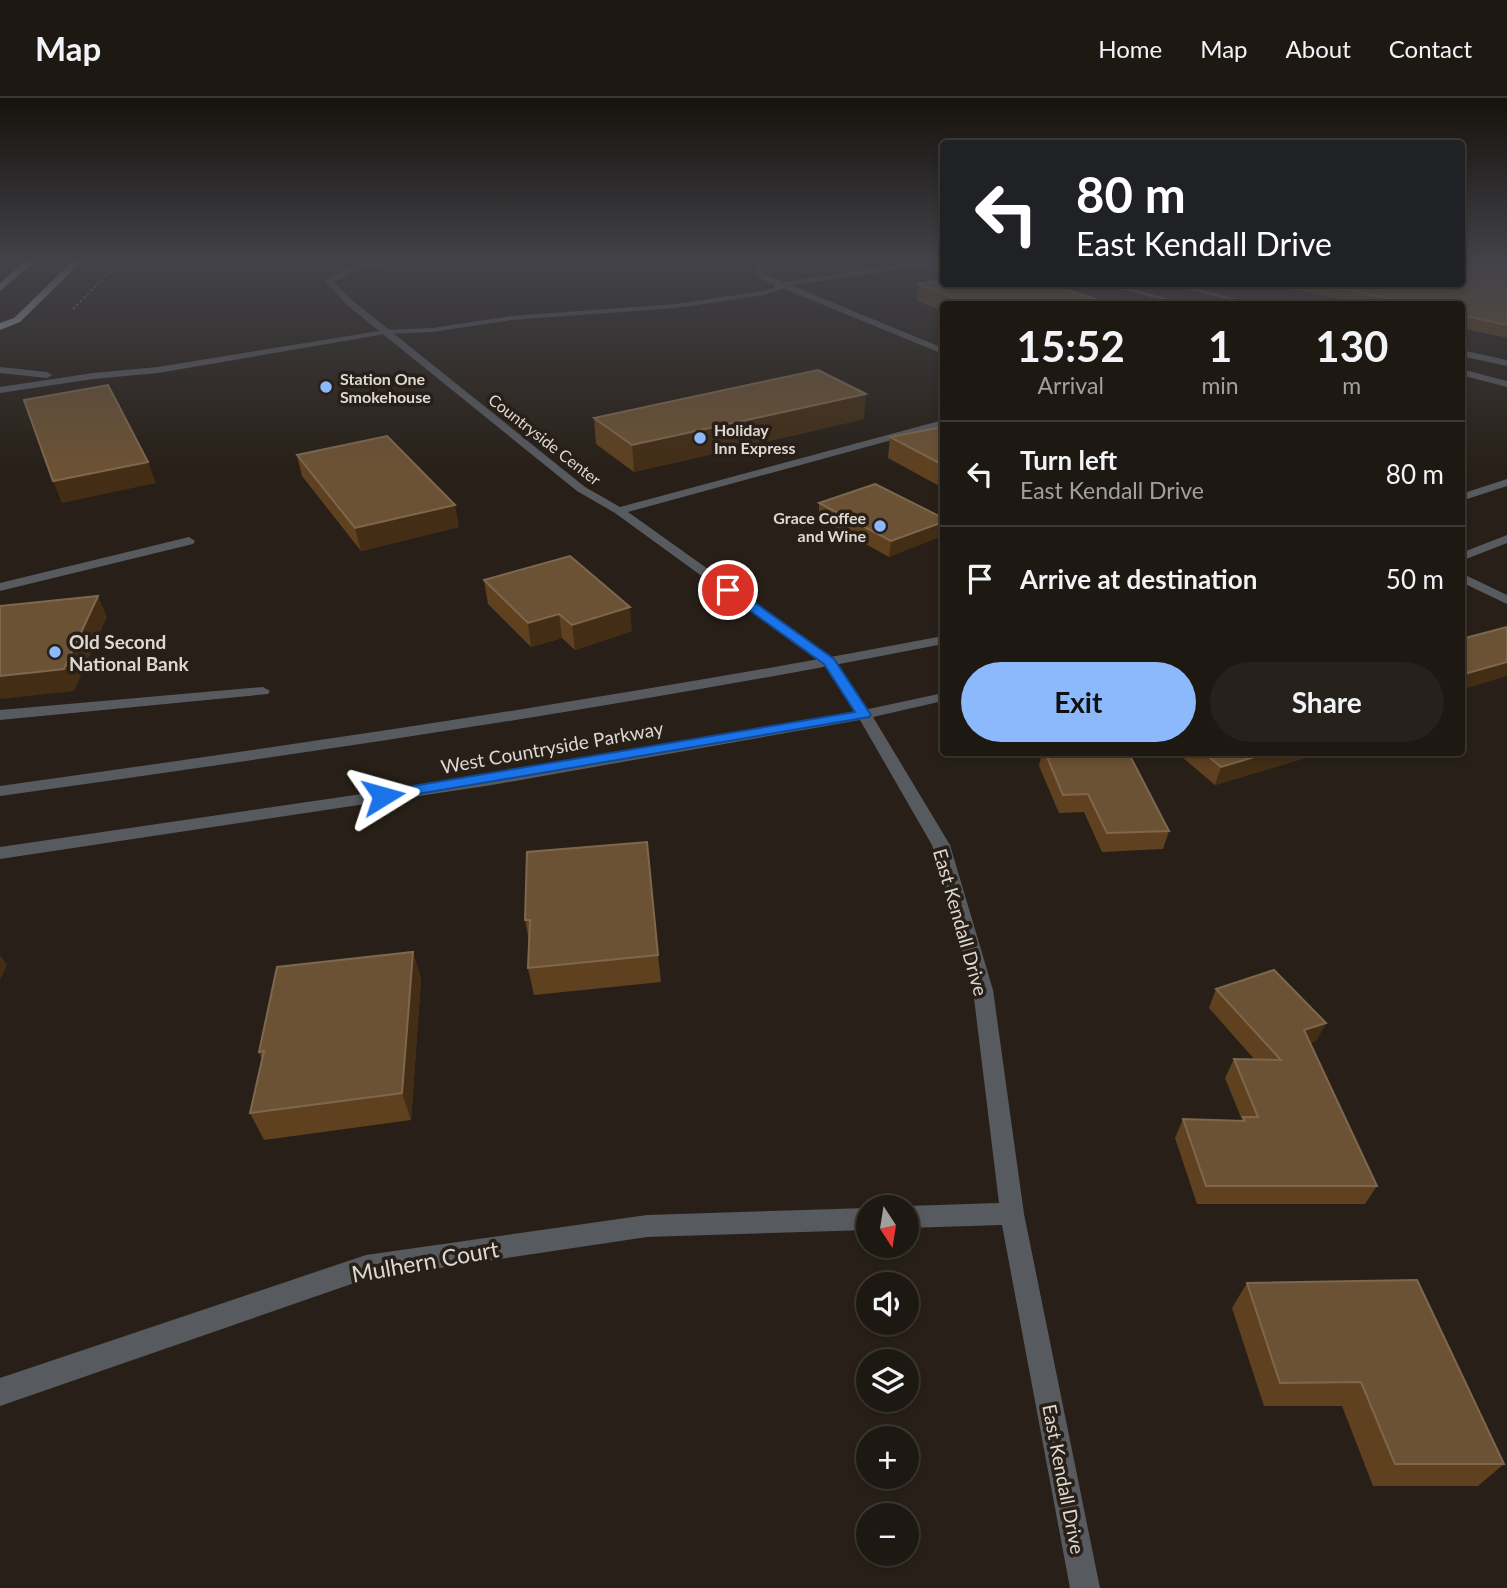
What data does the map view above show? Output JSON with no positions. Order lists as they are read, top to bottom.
{
  "streets": {
    "street": [
      "Countryside Center",
      "West Countryside Parkway",
      "East Kendall Drive",
      "Mulhern Court"
    ]
  },
  "crossings": [
    ["Countryside Center", "East Kendall Drive"],
    ["West Countryside Parkway", "East Kendall Drive"]
  ],
  "places": [
    "Station One Smokehouse",
    "Holiday Inn Express",
    "Grace Coffee and Wine",
    "Old Second National Bank"
  ],
  "north": "bottom",
  "page": {
    "header": "Map",
    "nav": [
      "Home",
      "Map",
      "About",
      "Contact"
    ],
    "turn": ["80 m", "East Kendall Drive"],
    "eta": [
      "15:52",
      "Arrival",
      "1",
      "min",
      "130",
      "m"
    ],
    "list": [
      {
        "name": "Turn left",
        "note": "East Kendall Drive",
        "value": "80 m"
      },
      {
        "name": "Arrive at destination",
        "value": "50 m"
      }
    ],
    "buttons": ["Exit", "Share"],
    "map_buttons": ["+", "−"]
  }
}
